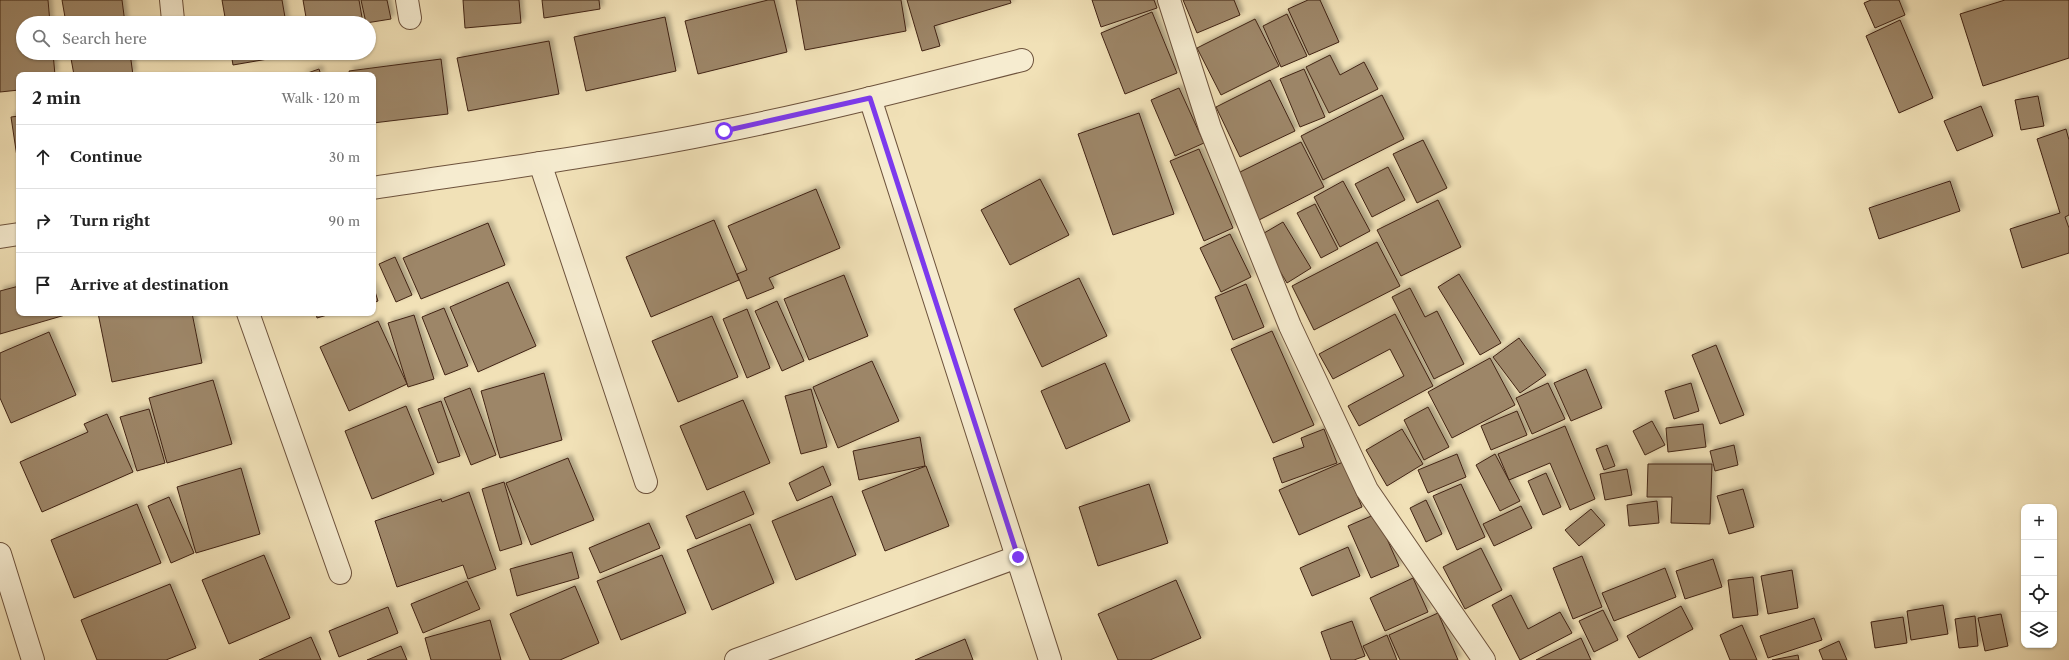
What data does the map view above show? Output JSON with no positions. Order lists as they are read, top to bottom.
{
  "page": {
    "search": "Search here",
    "heading": ["2 min", "Walk · 120 m"],
    "list": [
      ["Continue", "30 m"],
      ["Turn right", "90 m"],
      "Arrive at destination"
    ],
    "map_buttons": ["+", "−"]
  }
}
